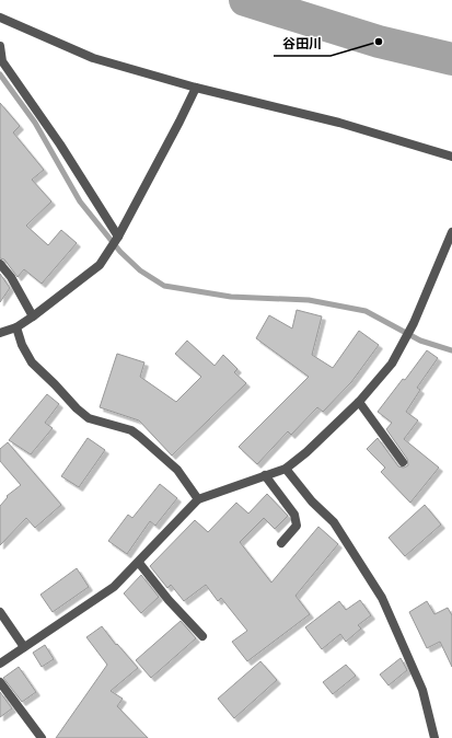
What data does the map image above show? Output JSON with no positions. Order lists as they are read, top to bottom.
{
  "places": ["谷田川"]
}
